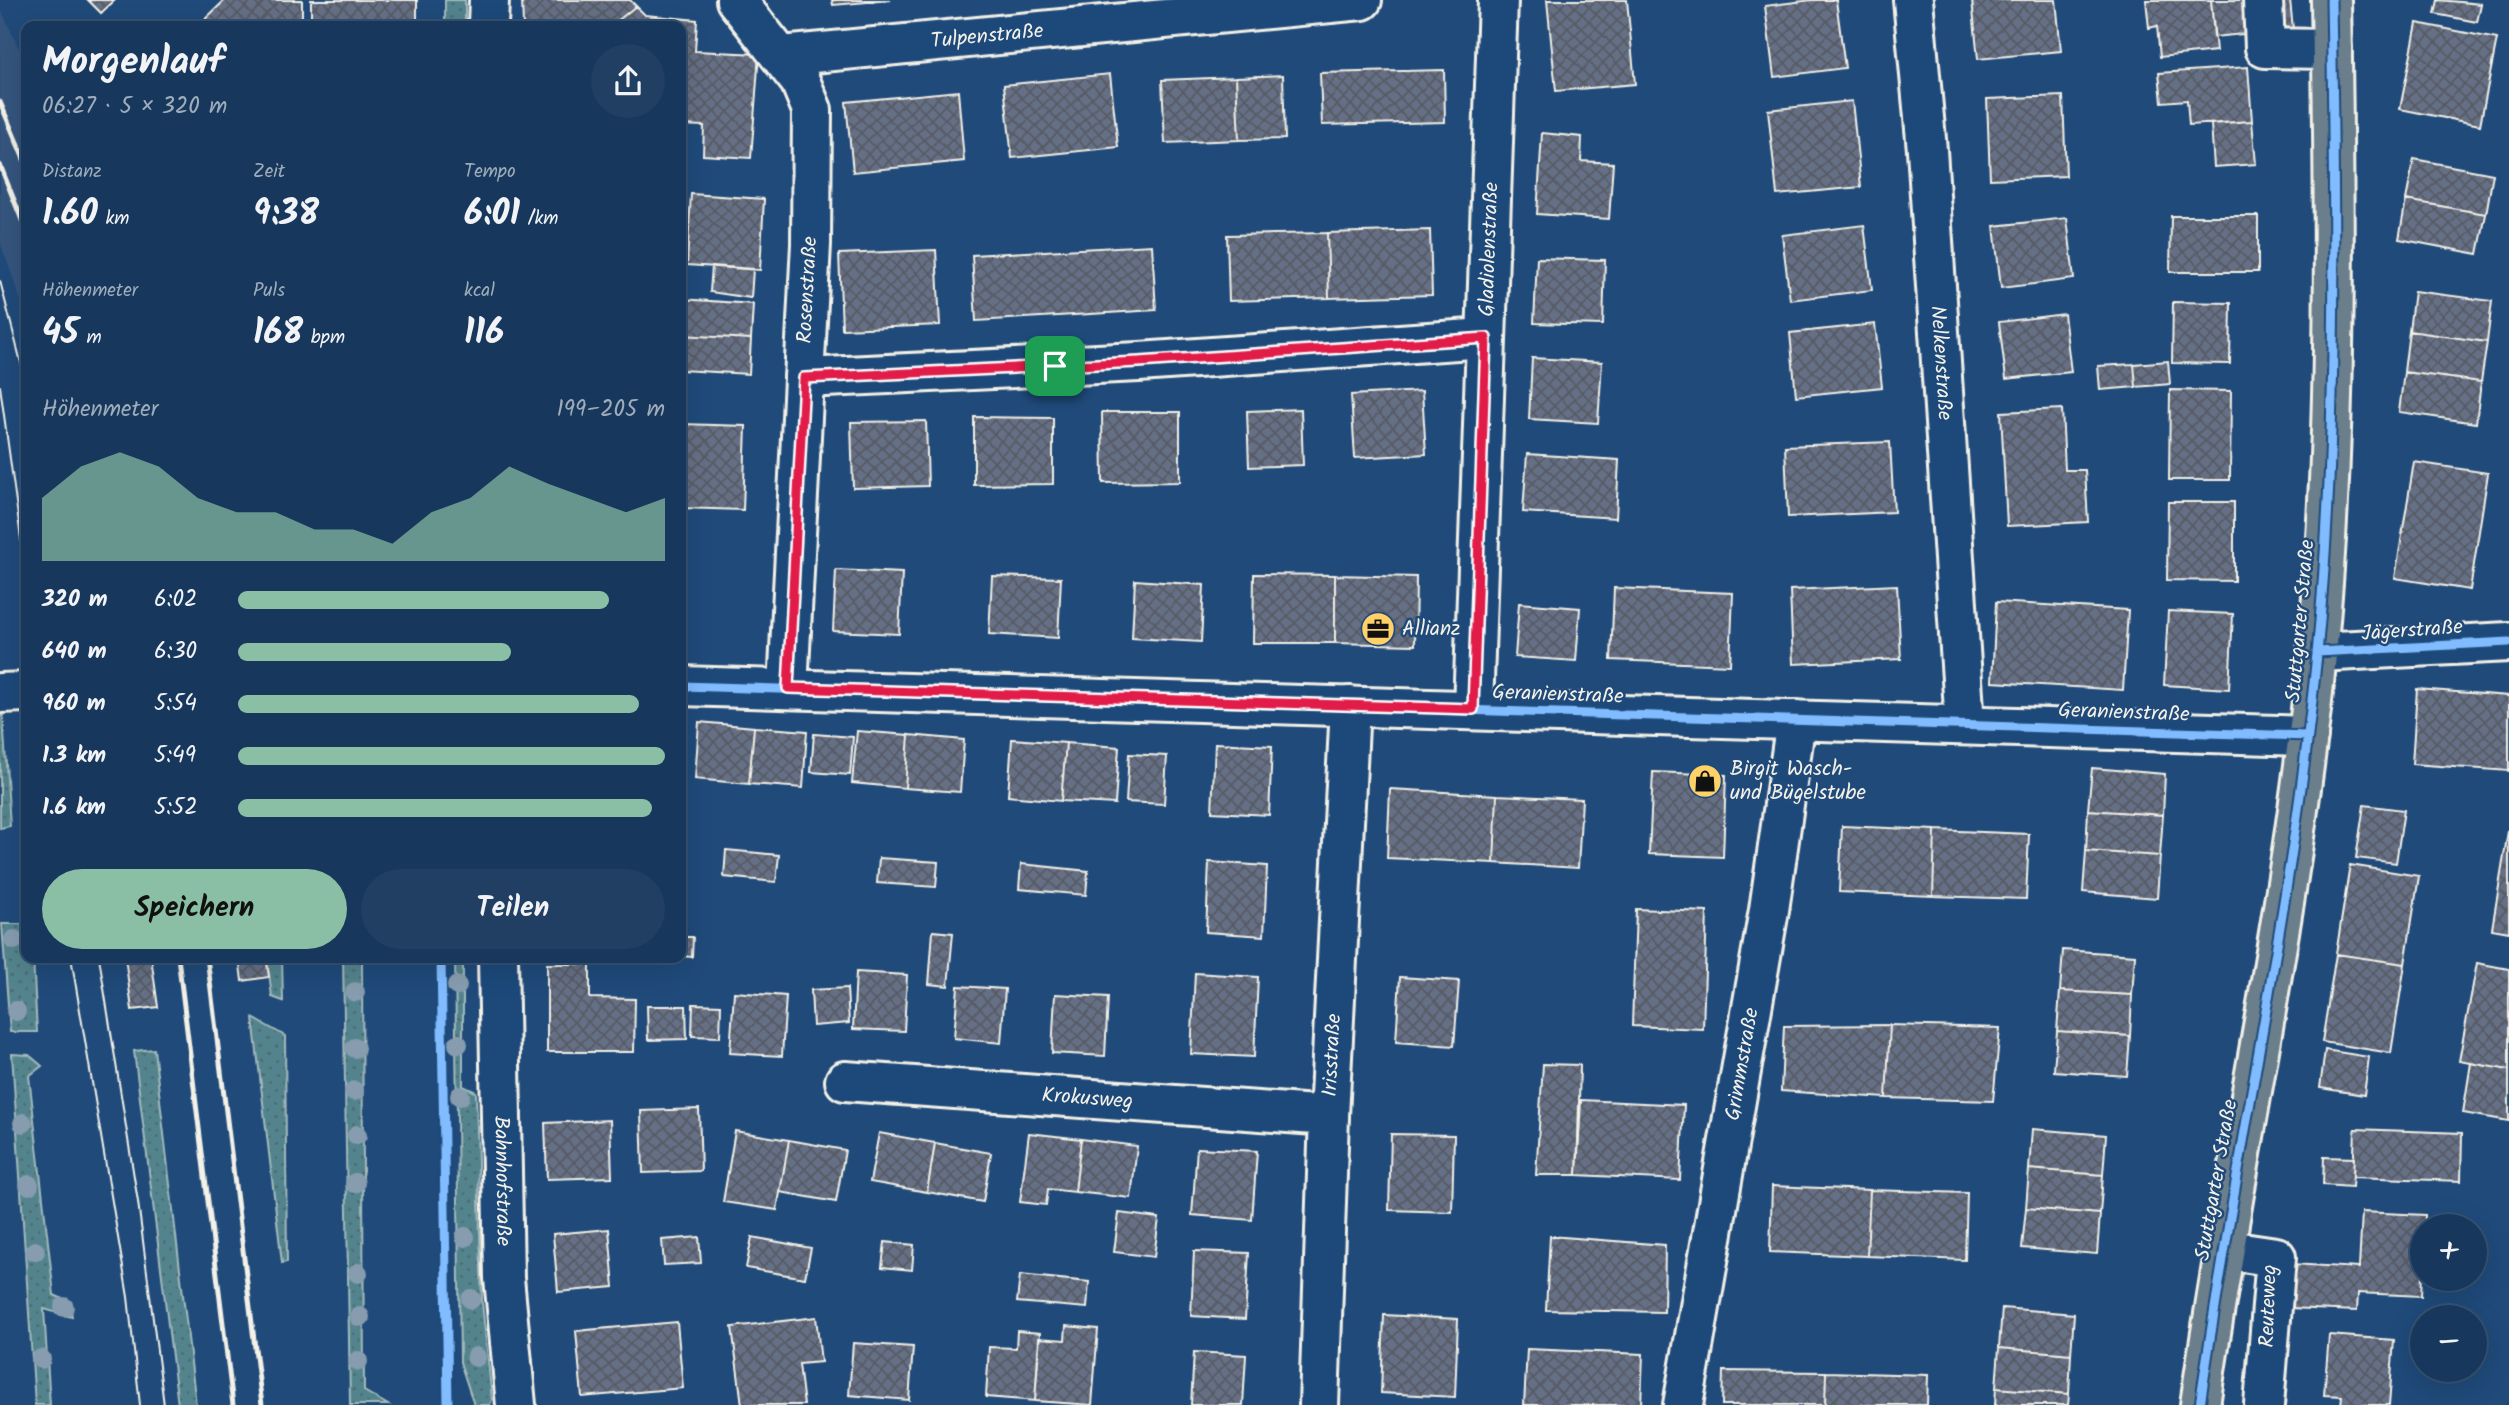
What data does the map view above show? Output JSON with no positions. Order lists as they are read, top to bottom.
{
  "streets": {
    "main road": ["Stuttgarter Straße"],
    "street": [
      "Tulpenstraße",
      "Gladiolenstraße",
      "Rosenstraße",
      "Nelkenstraße",
      "Jägerstraße",
      "Geranienstraße",
      "Irisstraße",
      "Grimmstraße",
      "Krokusweg",
      "Bahnhofstraße",
      "Reuteweg"
    ]
  },
  "crossings": [
    ["Tulpenstraße", "Rosenstraße"],
    ["Gladiolenstraße", "Geranienstraße"],
    ["Rosenstraße", "Geranienstraße"],
    ["Nelkenstraße", "Geranienstraße"],
    ["Stuttgarter Straße", "Jägerstraße"],
    ["Stuttgarter Straße", "Geranienstraße"],
    ["Stuttgarter Straße", "Reuteweg"],
    ["Geranienstraße", "Irisstraße"],
    ["Geranienstraße", "Grimmstraße"],
    ["Irisstraße", "Krokusweg"]
  ],
  "places": {
    "office": ["Allianz"],
    "shop": ["Birgit Wasch- und Bügelstube"]
  },
  "page": {
    "heading": ["Morgenlauf", "06:27 · 5 × 320 m"],
    "stats": [
      ["Distanz", "1.60 km"],
      ["Zeit", "9:38"],
      ["Tempo", "6:01 /km"],
      ["Höhenmeter", "45 m"],
      ["Puls", "168 bpm"],
      ["kcal", "116"]
    ],
    "chart": ["Höhenmeter", "199–205 m"],
    "list": [
      {
        "name": "320 m",
        "note": "6:02"
      },
      {
        "name": "640 m",
        "note": "6:30"
      },
      {
        "name": "960 m",
        "note": "5:54"
      },
      {
        "name": "1.3 km",
        "note": "5:49"
      },
      {
        "name": "1.6 km",
        "note": "5:52"
      }
    ],
    "buttons": ["Speichern", "Teilen"],
    "map_buttons": ["+", "−"]
  }
}
